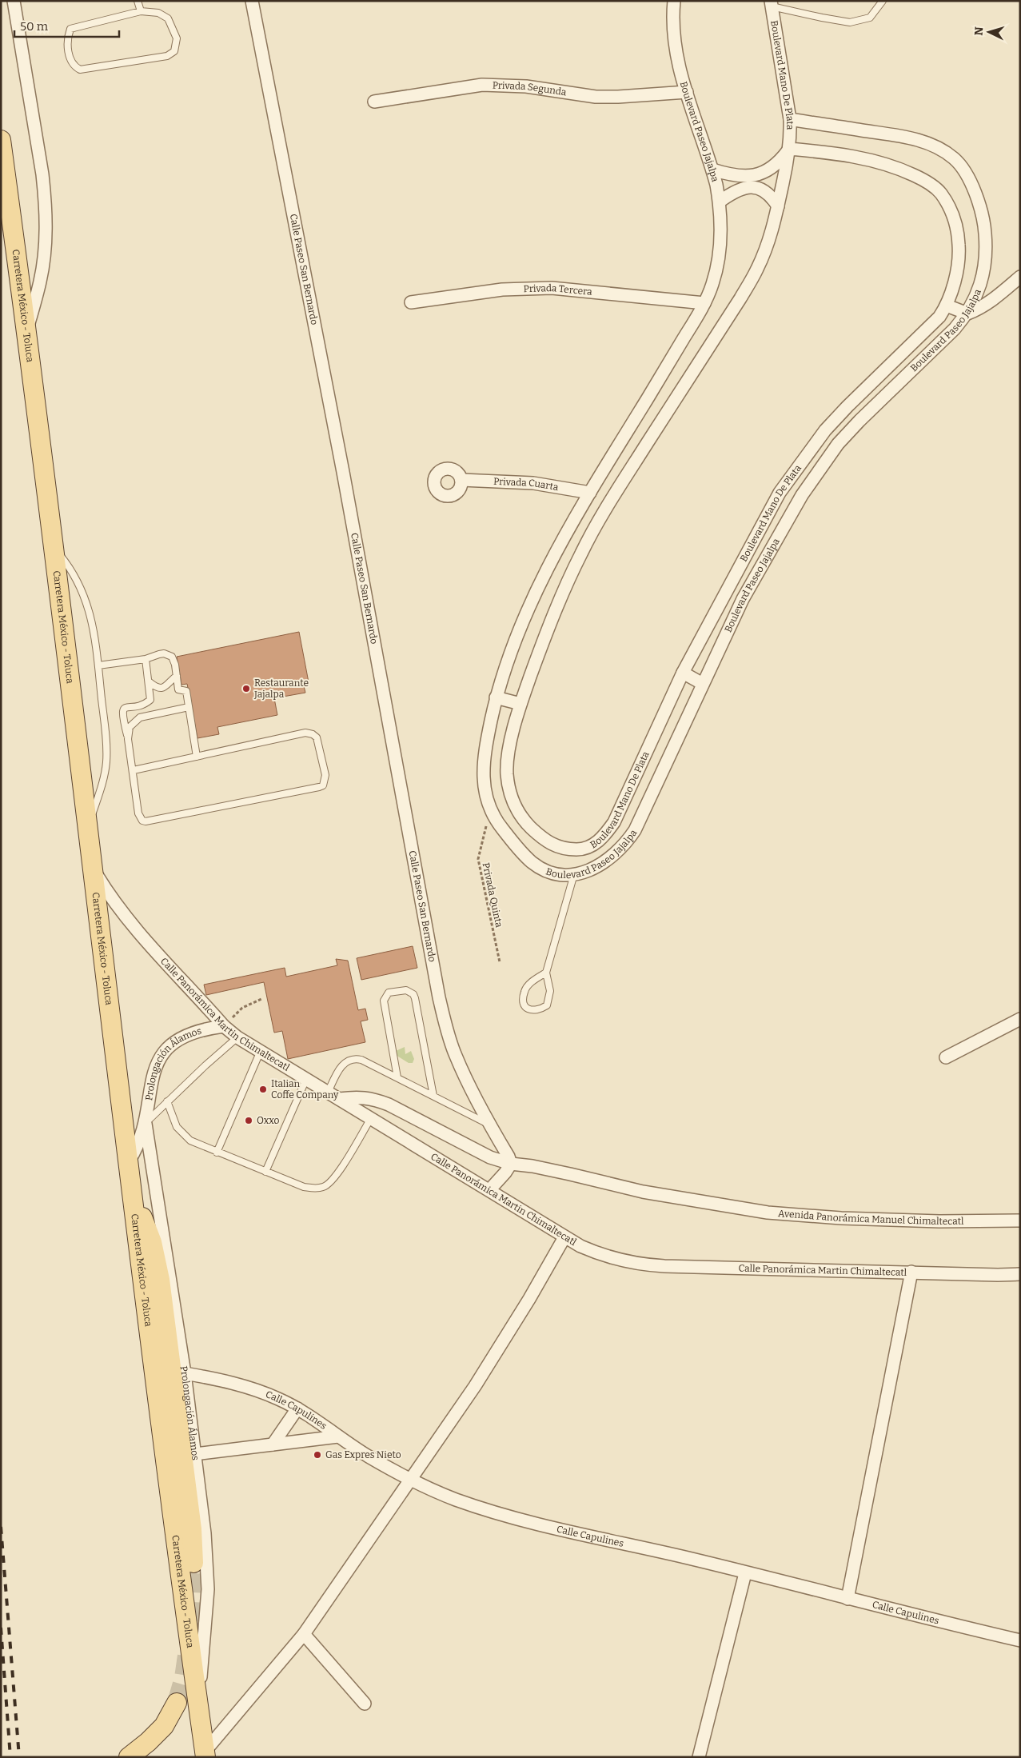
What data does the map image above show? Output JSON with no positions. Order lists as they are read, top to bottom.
{
  "streets": {
    "main road": ["Carretera México - Toluca"],
    "street": [
      "Boulevard Mano De Plata",
      "Privada Segunda",
      "Boulevard Paseo Jajalpa",
      "Calle Paseo San Bernardo",
      "Privada Tercera",
      "Privada Cuarta",
      "Calle Panorámica Martin Chimaltecatl",
      "Prolongación Álamos",
      "Avenida Panorámica Manuel Chimaltecatl",
      "Calle Capulines"
    ],
    "path": ["Privada Quinta"]
  },
  "crossings": [
    ["Boulevard Mano De Plata", "Boulevard Paseo Jajalpa"],
    ["Privada Segunda", "Boulevard Paseo Jajalpa"],
    ["Boulevard Paseo Jajalpa", "Privada Tercera"],
    ["Boulevard Paseo Jajalpa", "Privada Cuarta"],
    ["Boulevard Paseo Jajalpa", "Privada Quinta"],
    ["Calle Paseo San Bernardo", "Avenida Panorámica Manuel Chimaltecatl"],
    ["Carretera México - Toluca", "Calle Panorámica Martin Chimaltecatl"],
    ["Carretera México - Toluca", "Prolongación Álamos"],
    ["Calle Panorámica Martin Chimaltecatl", "Prolongación Álamos"],
    ["Calle Panorámica Martin Chimaltecatl", "Avenida Panorámica Manuel Chimaltecatl"],
    ["Prolongación Álamos", "Calle Capulines"]
  ],
  "places": [
    "Restaurante Jajalpa",
    "Italian Coffe Company",
    "Oxxo",
    "Gas Expres Nieto"
  ],
  "scale_bar": "50 m",
  "north": "left"
}
